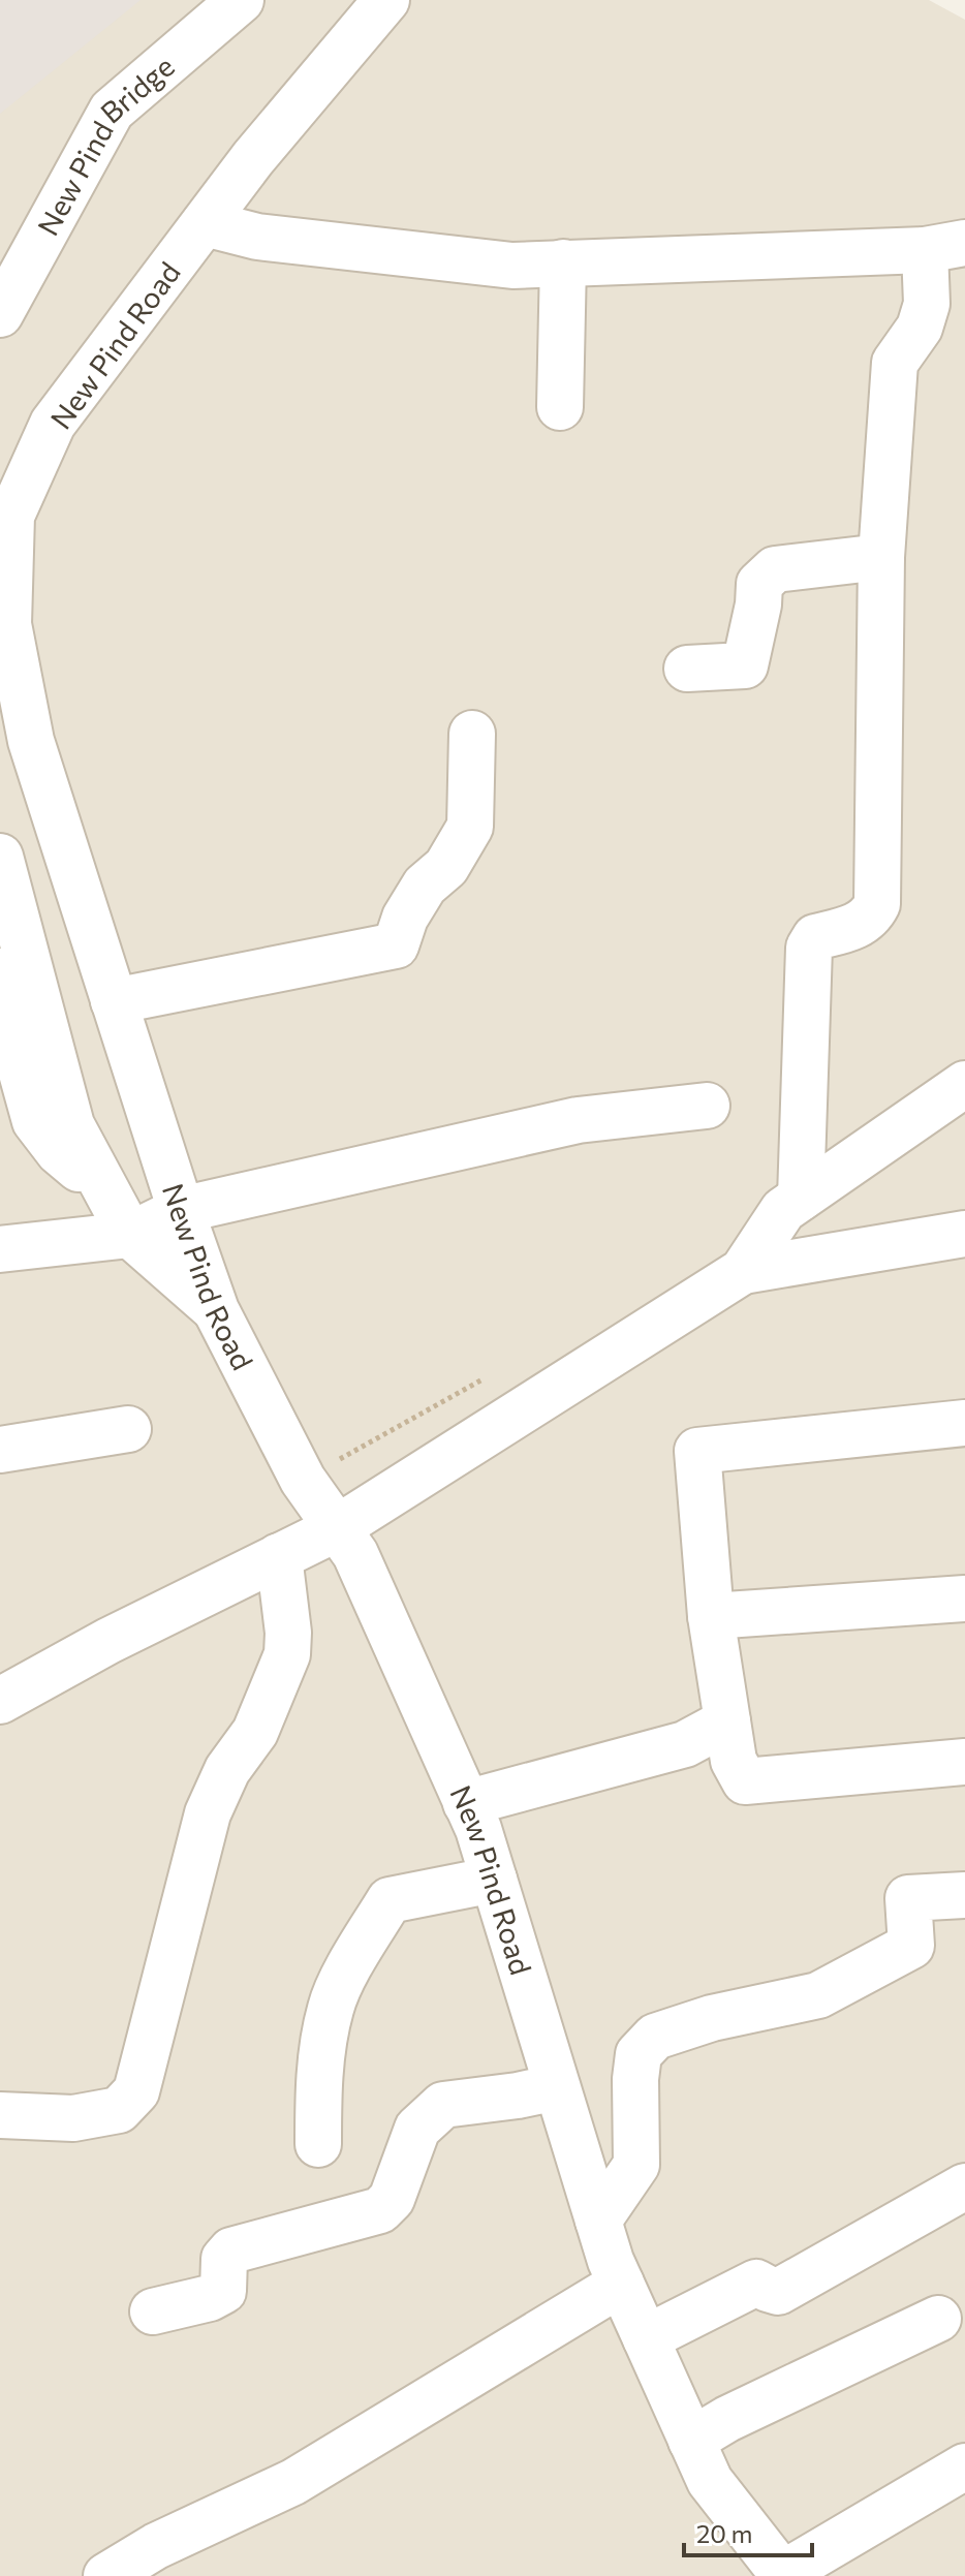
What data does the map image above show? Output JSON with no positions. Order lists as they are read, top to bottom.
{
  "streets": {
    "street": ["New Pind Bridge", "New Pind Road"]
  },
  "scale_bar": "20 m"
}
